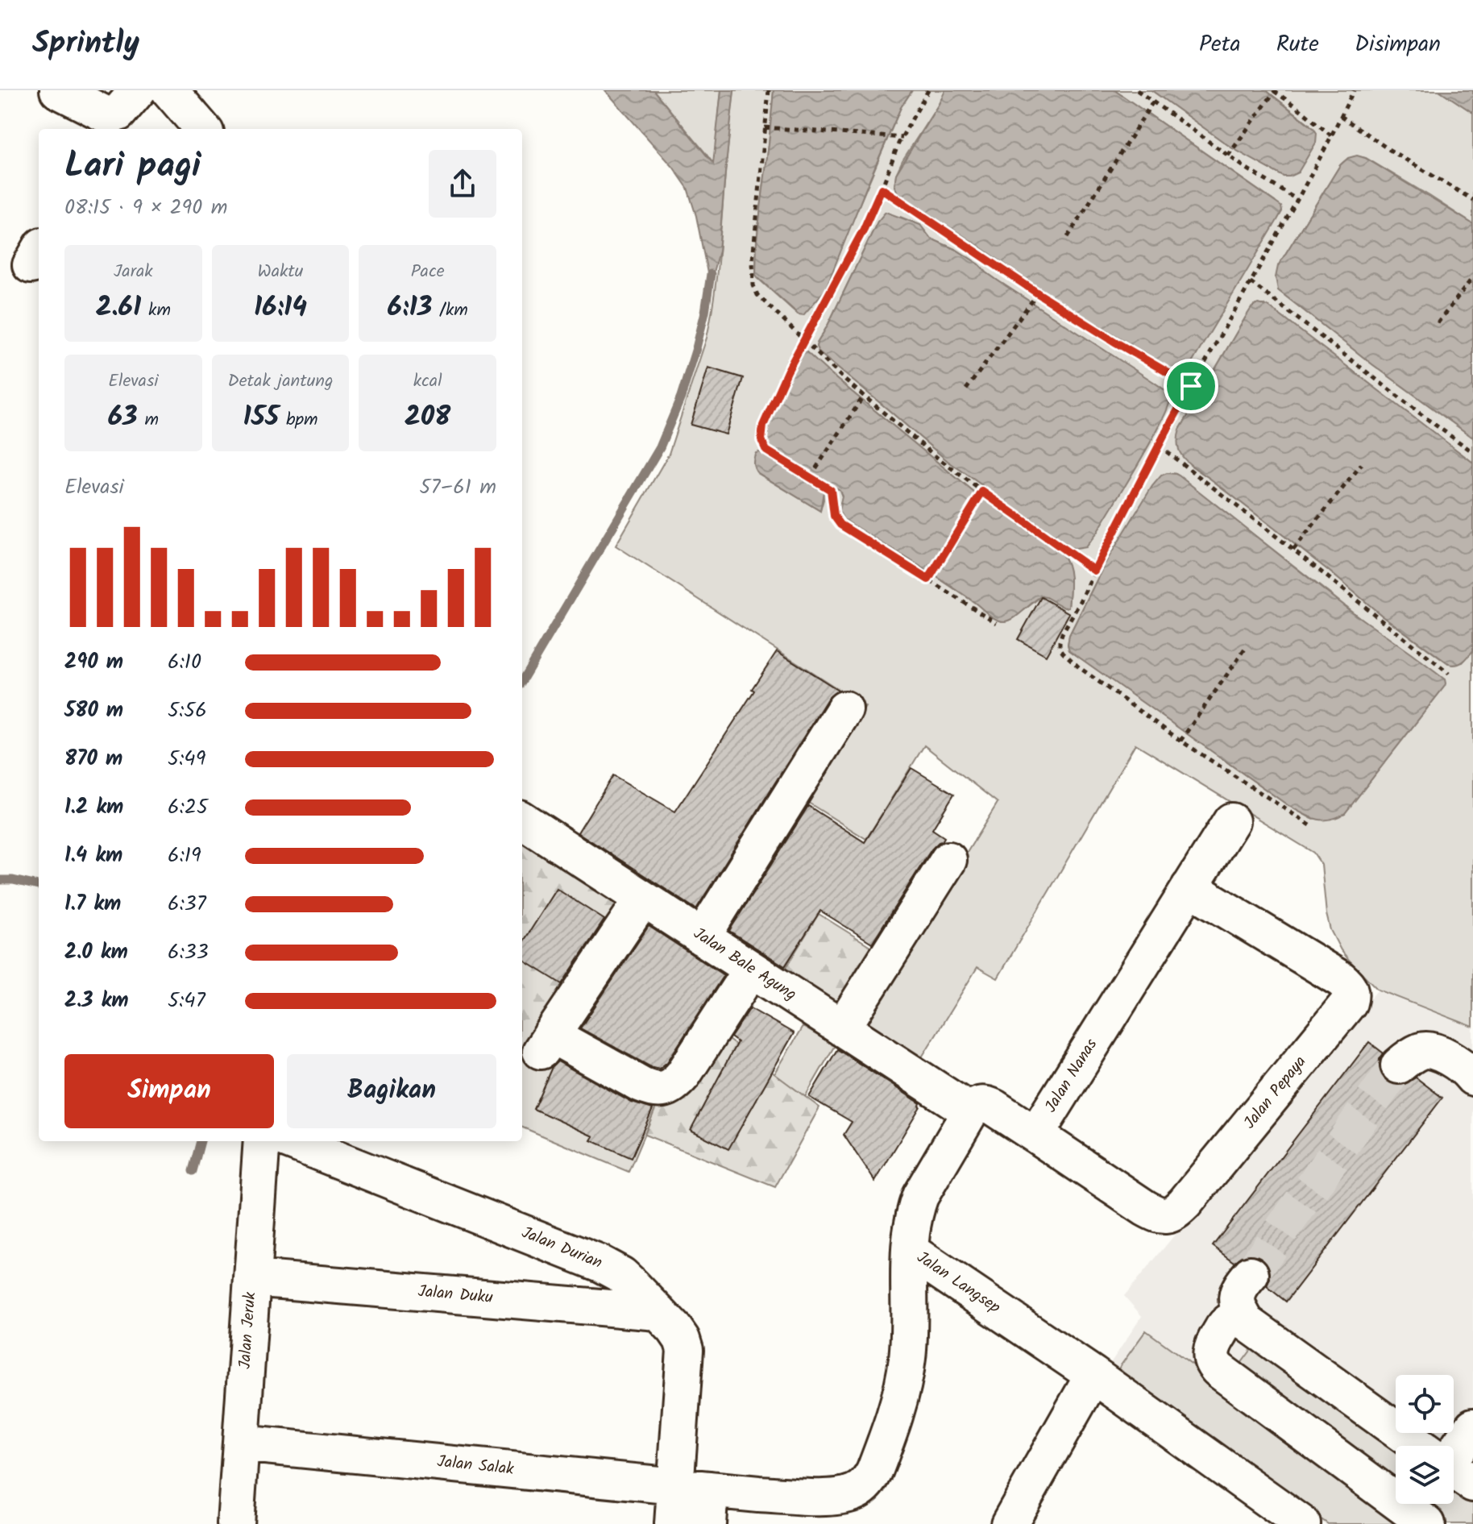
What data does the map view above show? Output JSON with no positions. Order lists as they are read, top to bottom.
{
  "streets": {
    "street": [
      "Jalan Bale Agung",
      "Jalan Nanas",
      "Jalan Pepaya",
      "Jalan Durian",
      "Jalan Langsep",
      "Jalan Duku",
      "Jalan Jeruk",
      "Jalan Salak"
    ]
  },
  "crossings": [
    ["Jalan Nanas", "Jalan Pepaya"],
    ["Jalan Durian", "Jalan Langsep"],
    ["Jalan Durian", "Jalan Duku"],
    ["Jalan Durian", "Jalan Salak"],
    ["Jalan Langsep", "Jalan Salak"],
    ["Jalan Duku", "Jalan Jeruk"],
    ["Jalan Jeruk", "Jalan Salak"]
  ],
  "page": {
    "header": "Sprintly",
    "nav": ["Peta", "Rute", "Disimpan"],
    "heading": ["Lari pagi", "08:15 · 9 × 290 m"],
    "stats": [
      ["Jarak", "2.61 km"],
      ["Waktu", "16:14"],
      ["Pace", "6:13 /km"],
      ["Elevasi", "63 m"],
      ["Detak jantung", "155 bpm"],
      ["kcal", "208"]
    ],
    "chart": ["Elevasi", "57–61 m"],
    "list": [
      {
        "name": "290 m",
        "note": "6:10"
      },
      {
        "name": "580 m",
        "note": "5:56"
      },
      {
        "name": "870 m",
        "note": "5:49"
      },
      {
        "name": "1.2 km",
        "note": "6:25"
      },
      {
        "name": "1.4 km",
        "note": "6:19"
      },
      {
        "name": "1.7 km",
        "note": "6:37"
      },
      {
        "name": "2.0 km",
        "note": "6:33"
      },
      {
        "name": "2.3 km",
        "note": "5:47"
      }
    ],
    "buttons": ["Simpan", "Bagikan"]
  }
}
